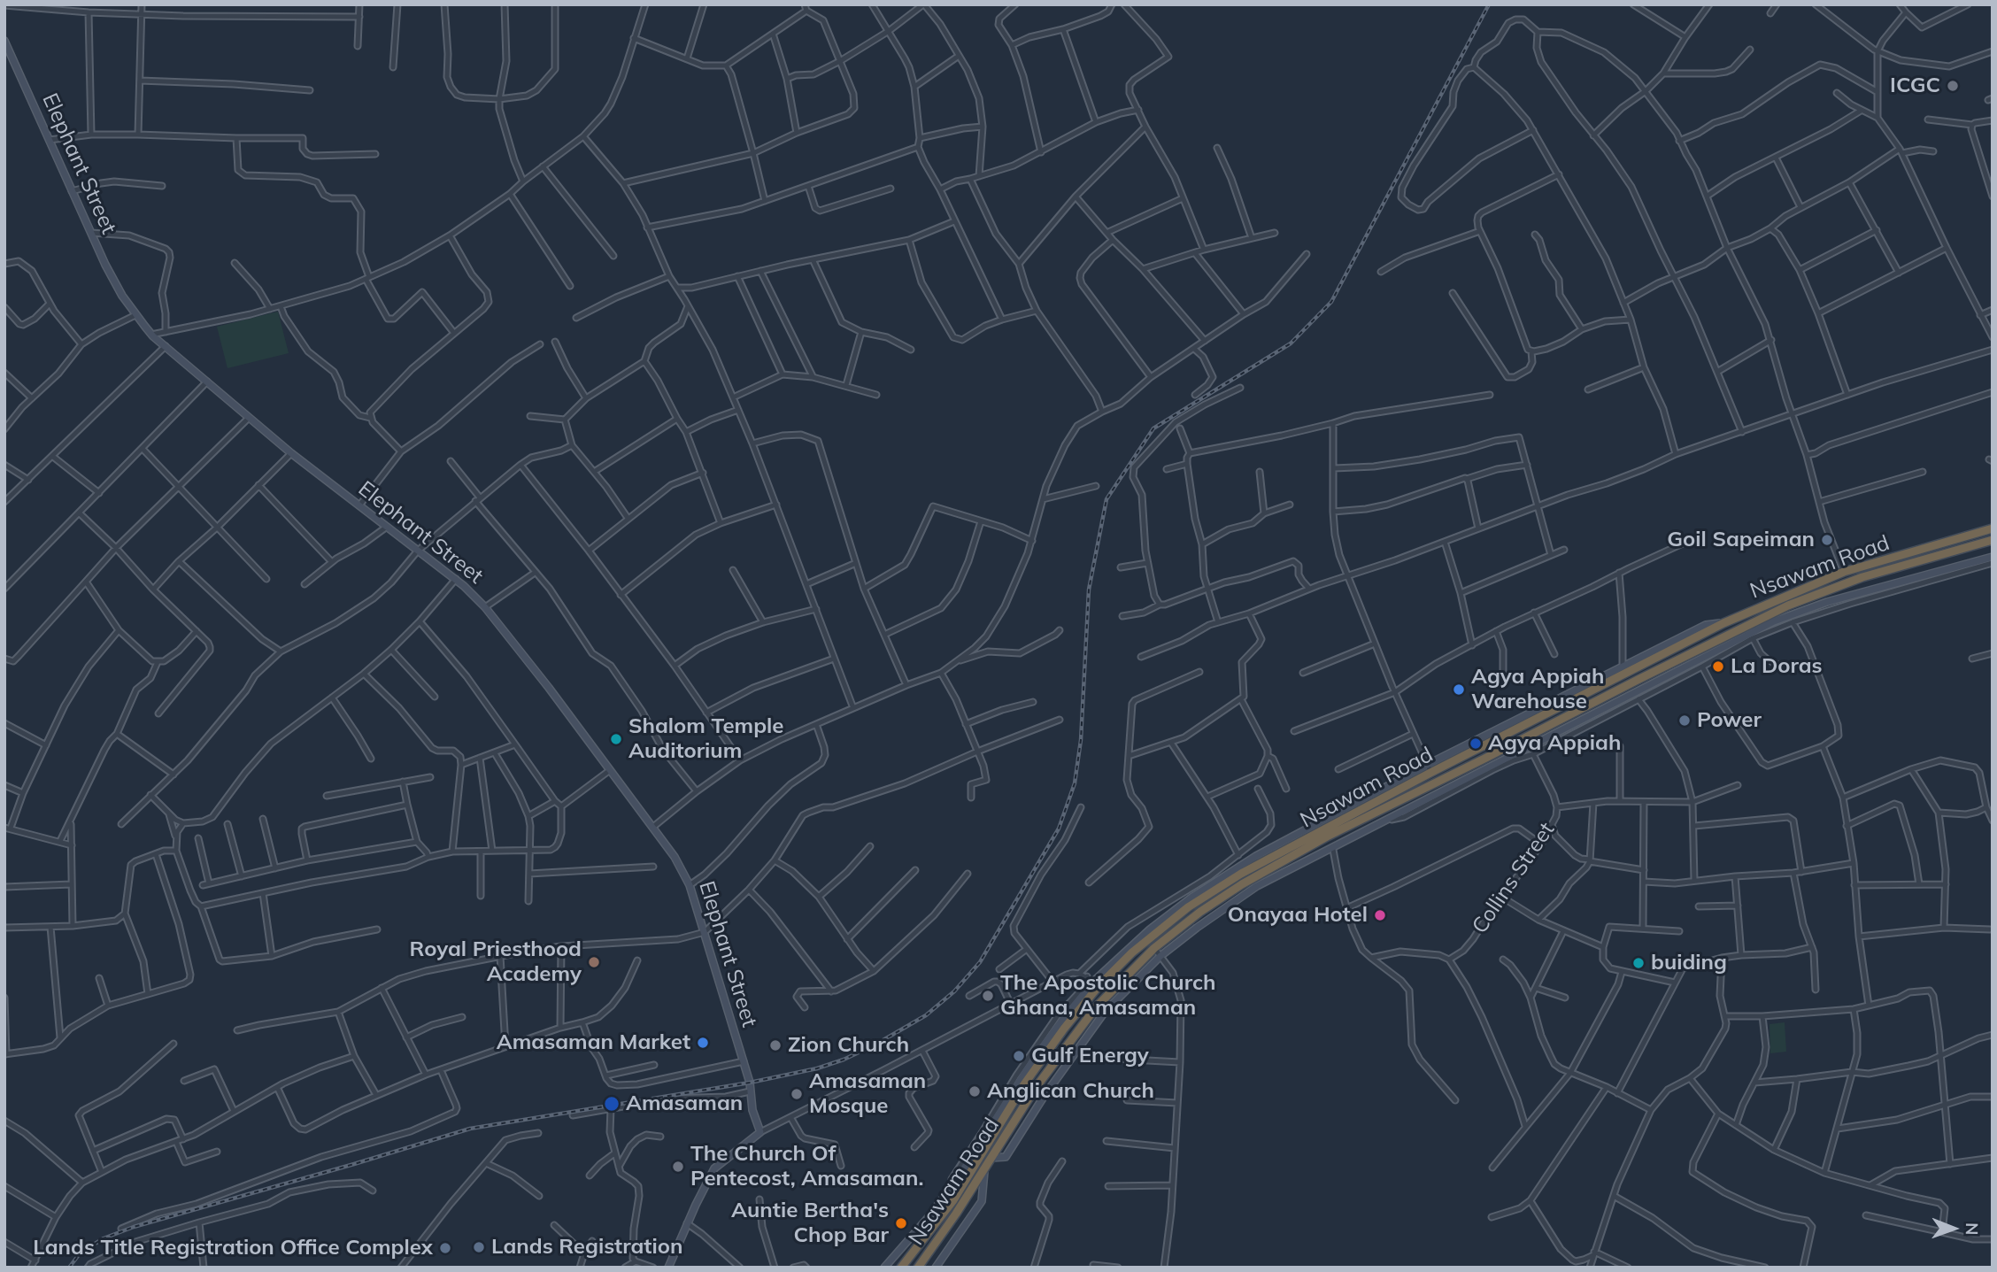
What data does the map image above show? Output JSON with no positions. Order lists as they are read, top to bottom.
{
  "streets": {
    "highway": ["Nsawam Road"],
    "main road": ["Elephant Street"],
    "street": ["Collins Street"]
  },
  "places": [
    "ICGC",
    "Goil Sapeiman",
    "La Doras",
    "Agya Appiah Warehouse",
    "Power",
    "Shalom Temple Auditorium",
    "Agya Appiah",
    "Onayaa Hotel",
    "Royal Priesthood Academy",
    "buiding",
    "The Apostolic Church Ghana, Amasaman",
    "Amasaman Market",
    "Zion Church",
    "Gulf Energy",
    "Anglican Church",
    "Amasaman Mosque",
    "Amasaman",
    "The Church Of Pentecost, Amasaman.",
    "Auntie Bertha's Chop Bar",
    "Lands Registration",
    "Lands Title Registration Office Complex"
  ],
  "north": "right"
}
